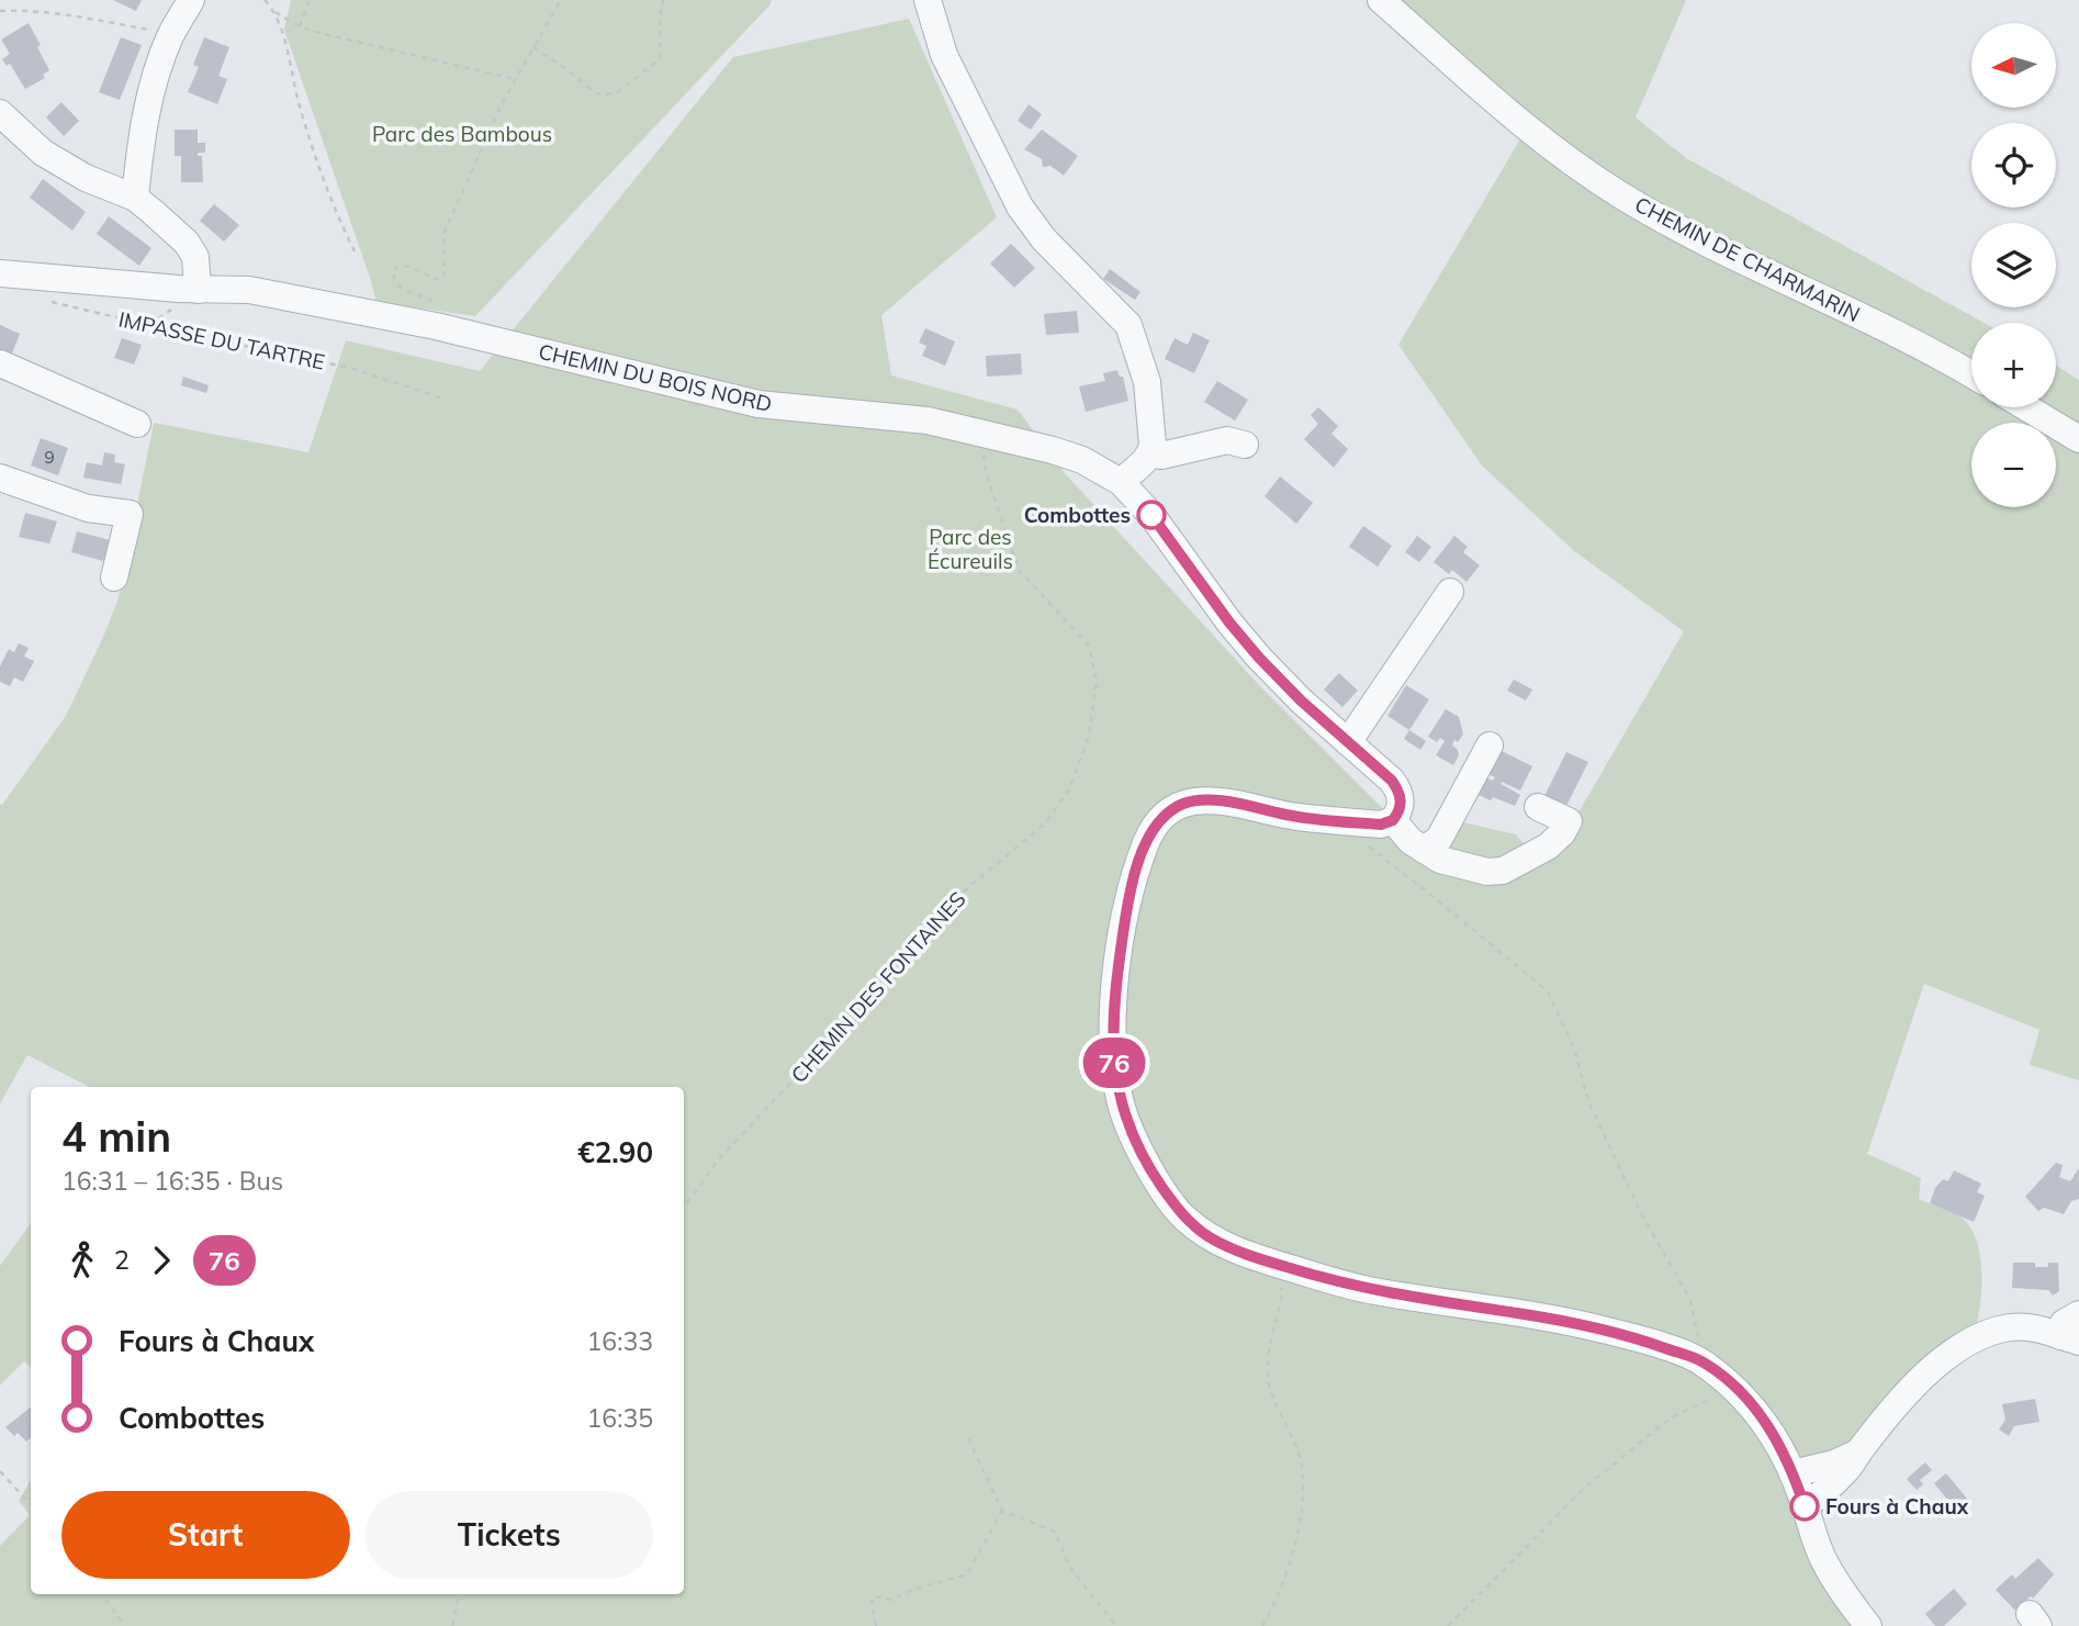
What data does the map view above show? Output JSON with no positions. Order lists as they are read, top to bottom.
{
  "streets": {
    "street": ["CHEMIN DE CHARMARIN", "CHEMIN DU BOIS NORD"],
    "path": ["IMPASSE DU TARTRE", "CHEMIN DES FONTAINES"]
  },
  "crossings": [
    ["CHEMIN DU BOIS NORD", "CHEMIN DES FONTAINES"]
  ],
  "parks": ["Parc des Bambous", "Parc des Écureuils"],
  "places": ["Combottes", "Fours à Chaux"],
  "lines": ["bus line 76"],
  "house_numbers": ["9"],
  "north": "left",
  "page": {
    "on_map": "76",
    "map_buttons": ["+", "−"],
    "heading": ["4 min", "16:31 – 16:35 · Bus", "€2.90"],
    "legs": ["2", "76"],
    "list": [
      {
        "name": "Fours à Chaux",
        "value": "16:33"
      },
      {
        "name": "Combottes",
        "value": "16:35"
      }
    ],
    "buttons": ["Start", "Tickets"]
  }
}
